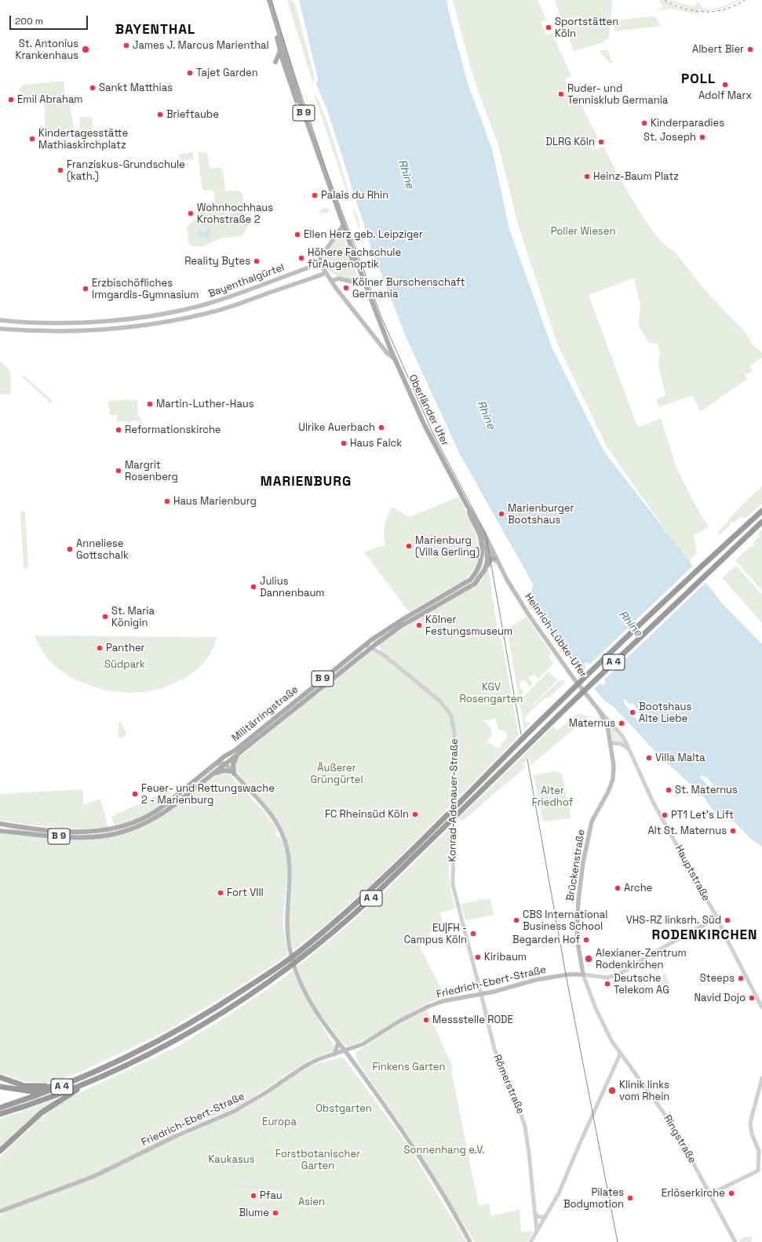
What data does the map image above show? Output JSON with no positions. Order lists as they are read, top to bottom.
{
  "streets": {
    "highway": ["A 4"],
    "main road": [
      "B 9",
      "Bayenthalgürtel",
      "Oberländer Ufer",
      "Heinrich-Lübke-Ufer",
      "Militärringstraße",
      "Brückenstraße",
      "Friedrich-Ebert-Straße"
    ],
    "street": [
      "Konrad-Adenauer-Straße",
      "Hauptstraße",
      "Römerstraße",
      "Ringstraße"
    ]
  },
  "crossings": [
    ["B 9", "Oberländer Ufer"],
    ["B 9", "Heinrich-Lübke-Ufer"],
    ["B 9", "Militärringstraße"],
    ["Oberländer Ufer", "Heinrich-Lübke-Ufer"],
    ["Oberländer Ufer", "Militärringstraße"],
    ["Heinrich-Lübke-Ufer", "Militärringstraße"],
    ["Heinrich-Lübke-Ufer", "Brückenstraße"],
    ["Heinrich-Lübke-Ufer", "Hauptstraße"],
    ["Militärringstraße", "Konrad-Adenauer-Straße"],
    ["Konrad-Adenauer-Straße", "Friedrich-Ebert-Straße"],
    ["Konrad-Adenauer-Straße", "Römerstraße"],
    ["Brückenstraße", "Hauptstraße"],
    ["Brückenstraße", "Friedrich-Ebert-Straße"],
    ["Brückenstraße", "Ringstraße"],
    ["Friedrich-Ebert-Straße", "Römerstraße"],
    ["Friedrich-Ebert-Straße", "Ringstraße"]
  ],
  "districts": [
    "BAYENTHAL",
    "POLL",
    "MARIENBURG",
    "RODENKIRCHEN"
  ],
  "water": ["Rhine"],
  "parks": [
    "Poller Wiesen",
    "Südpark",
    "KGV Rosengarten",
    "Äußerer Grüngürtel",
    "Alter Friedhof",
    "Finkens Garten",
    "Obstgarten",
    "Europa",
    "Sonnenhang e.V.",
    "Forstbotanischer Garten",
    "Kaukasus",
    "Asien"
  ],
  "places": [
    "Sportstätten Köln",
    "James J. Marcus Marienthal",
    "St. Antonius Krankenhaus",
    "Albert Bier",
    "Tajet Garden",
    "Adolf Marx",
    "Sankt Matthias",
    "Ruder- und Tennisklub Germania",
    "Emil Abraham",
    "Brieftaube",
    "Kinderparadies",
    "St. Joseph",
    "Kindertagesstätte Mathiaskirchplatz",
    "DLRG Köln",
    "Franziskus-Grundschule (kath.)",
    "Heinz-Baum Platz",
    "Palais du Rhin",
    "Wohnhochhaus Krohstraße 2",
    "Ellen Herz geb. Leipziger",
    "Höhere Fachschule fürAugenoptik",
    "Reality Bytes",
    "Kölner Burschenschaft Germania",
    "Erzbischöfliches Irmgardis-Gymnasium",
    "Martin-Luther-Haus",
    "Ulrike Auerbach",
    "Reformationskirche",
    "Haus Falck",
    "Margrit Rosenberg",
    "Haus Marienburg",
    "Marienburger Bootshaus",
    "Marienburg (Villa Gerling)",
    "Anneliese Gottschalk",
    "Julius Dannenbaum",
    "St. Maria Königin",
    "Kölner Festungsmuseum",
    "Panther",
    "Bootshaus Alte Liebe",
    "Maternus",
    "Villa Malta",
    "St. Maternus",
    "Feuer- und Rettungswache 2 - Marienburg",
    "FC Rheinsüd Köln",
    "PT1 Let's Lift",
    "Alt St. Maternus",
    "Arche",
    "Fort VIII",
    "CBS International Business School",
    "VHS-RZ linksrh. Süd",
    "EU|FH - Campus Köln",
    "Begarden Hof",
    "Kiribaum",
    "Alexianer-Zentrum Rodenkirchen",
    "Steeps",
    "Deutsche Telekom AG",
    "Navid Dojo",
    "Messstelle RODE",
    "Klinik links vom Rhein",
    "Erlöserkirche",
    "Pfau",
    "Pilates Bodymotion",
    "Blume"
  ],
  "scale_bar": "200 m"
}
